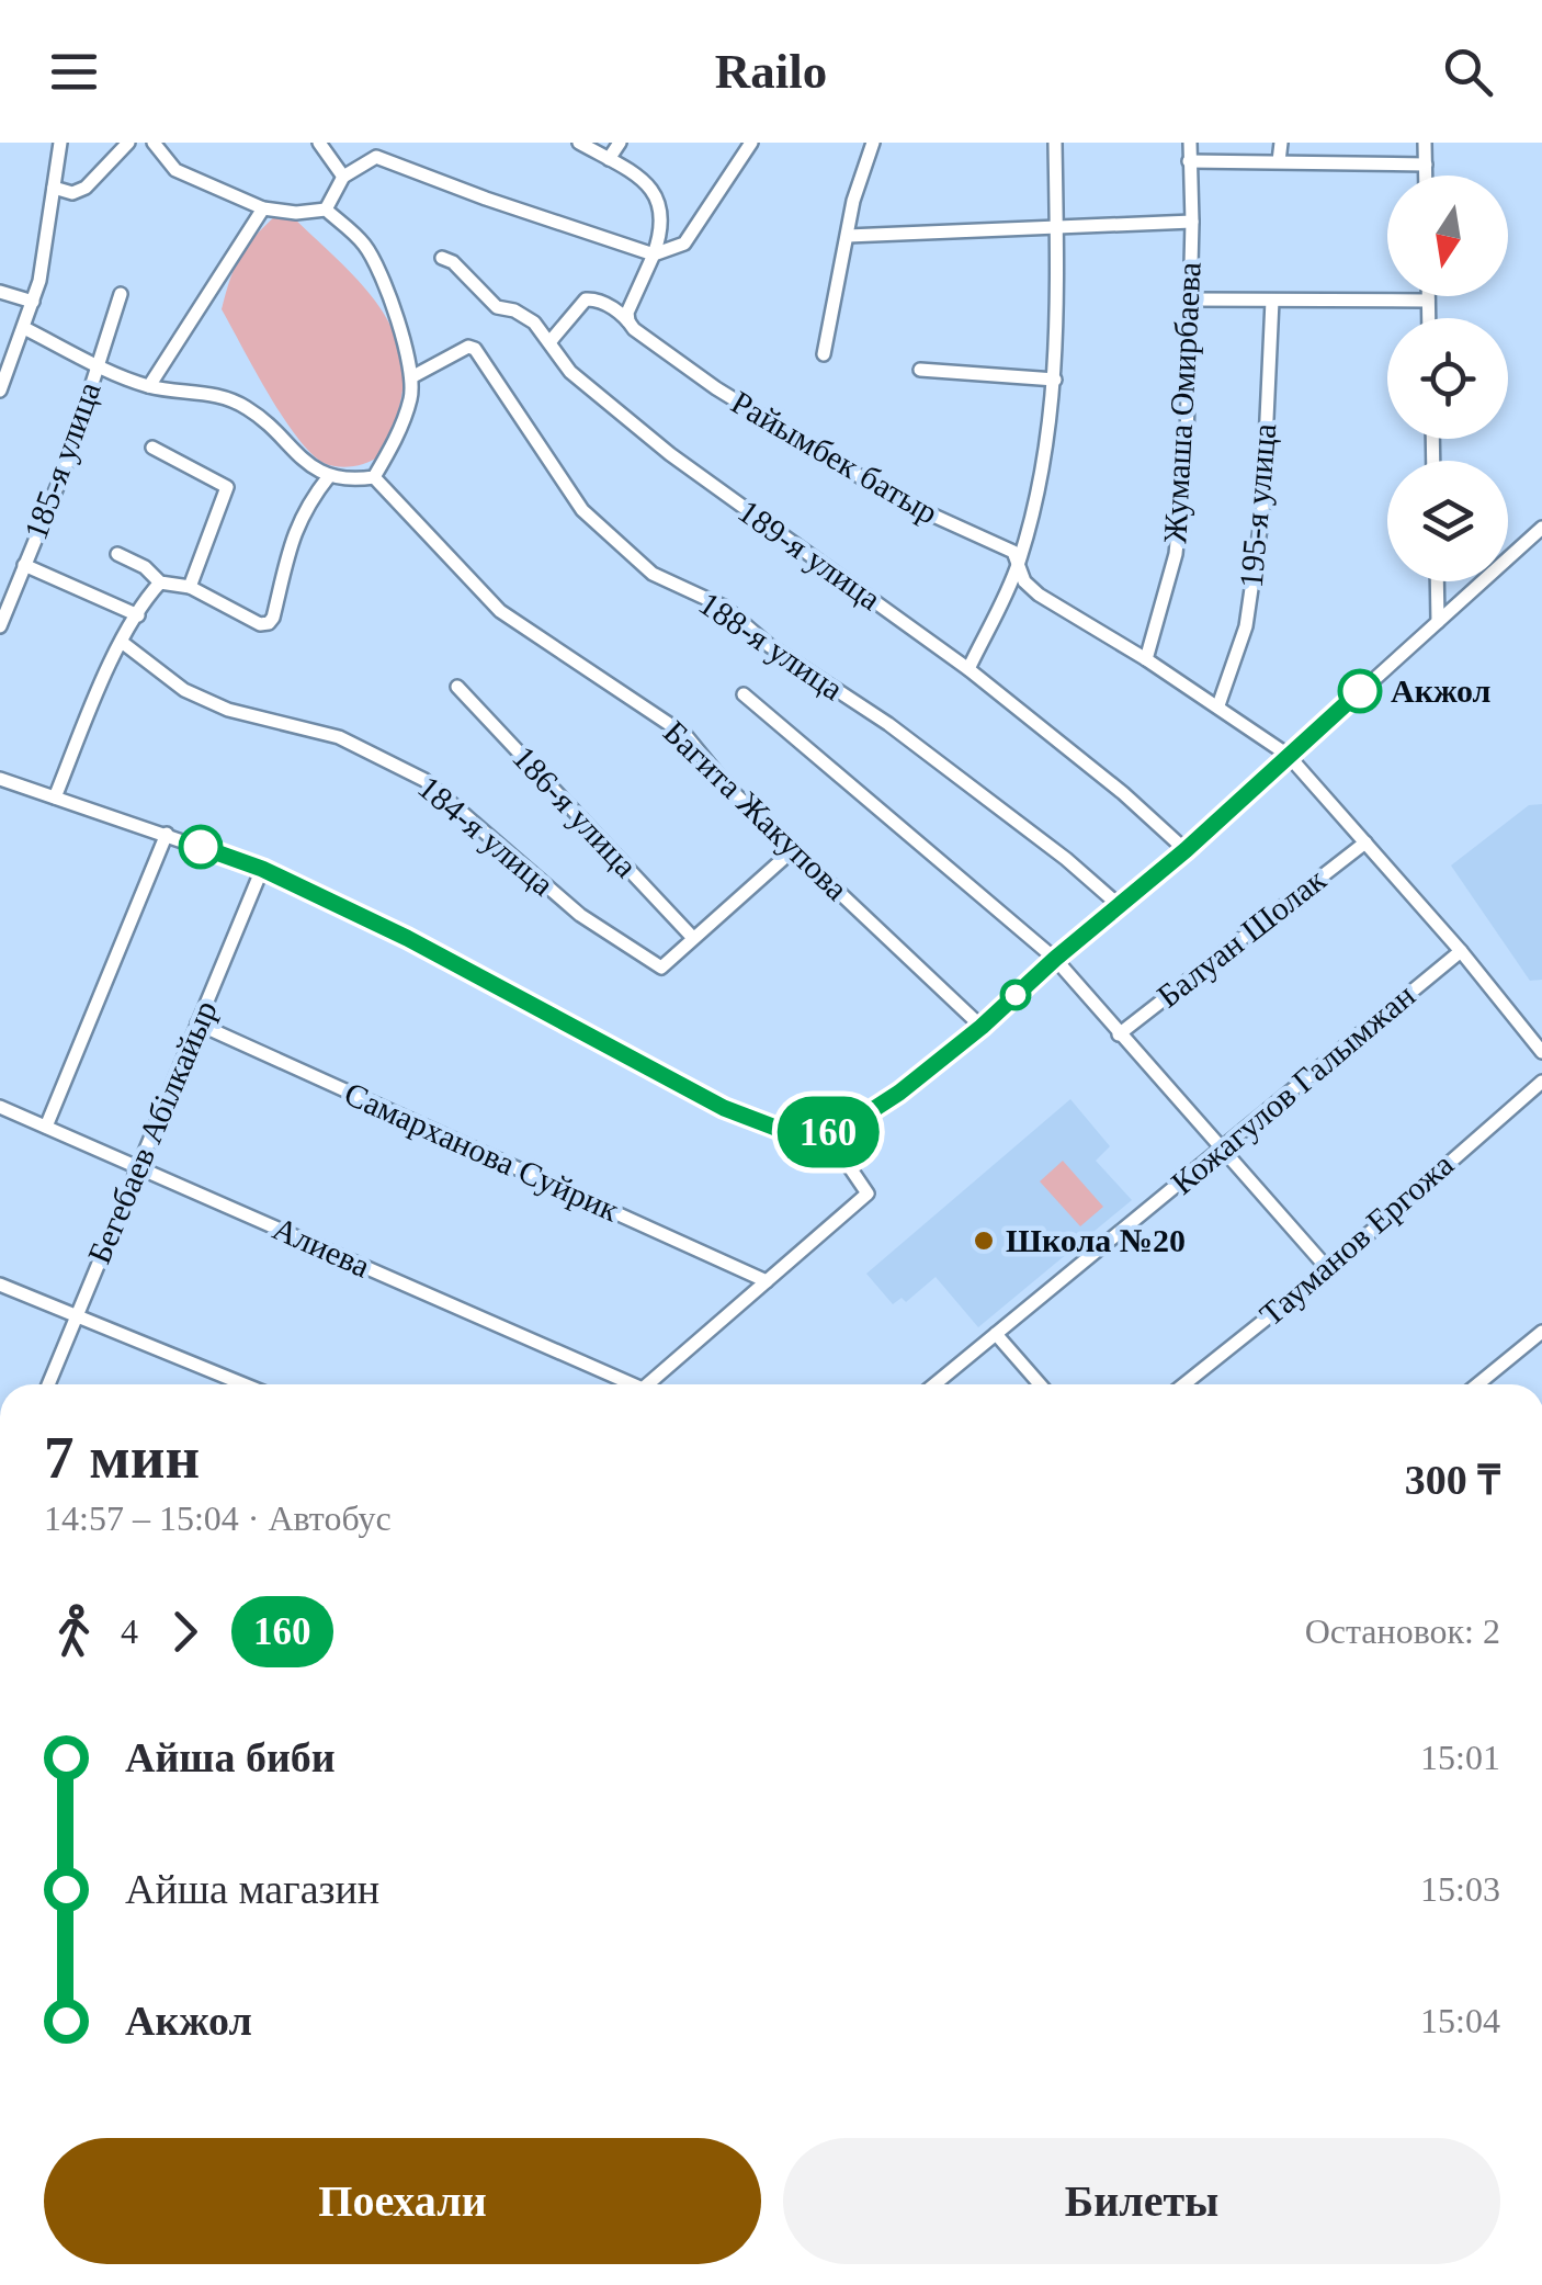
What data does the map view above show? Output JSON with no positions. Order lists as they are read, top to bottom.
{
  "streets": {
    "street": [
      "Жумаша Омирбаева",
      "Райымбек батыр",
      "185-я улица",
      "195-я улица",
      "189-я улица",
      "188-я улица",
      "Багита Жакупова",
      "186-я улица",
      "184-я улица",
      "Балуан Шолак",
      "Кожагулов Галымжан",
      "Бегебаев Абілкайыр",
      "Самарханова Суйрик",
      "Тауманов Ергожа",
      "Алиева"
    ]
  },
  "crossings": [
    ["Жумаша Омирбаева", "Райымбек батыр"],
    ["Райымбек батыр", "195-я улица"],
    ["Райымбек батыр", "189-я улица"],
    ["Райымбек батыр", "Балуан Шолак"],
    ["Райымбек батыр", "Кожагулов Галымжан"],
    ["188-я улица", "Балуан Шолак"],
    ["188-я улица", "Кожагулов Галымжан"],
    ["188-я улица", "Тауманов Ергожа"],
    ["186-я улица", "184-я улица"],
    ["Бегебаев Абілкайыр", "Самарханова Суйрик"],
    ["Бегебаев Абілкайыр", "Алиева"]
  ],
  "places": ["Акжол", "Школа №20"],
  "lines": ["bus line 160"],
  "north": "bottom",
  "page": {
    "header": "Railo",
    "on_map": "160",
    "heading": ["7 мин", "14:57 – 15:04 · Автобус", "300 ₸"],
    "legs": ["4", "160", "Остановок: 2"],
    "list": [
      {
        "name": "Айша биби",
        "value": "15:01"
      },
      {
        "name": "Айша магазин",
        "value": "15:03"
      },
      {
        "name": "Акжол",
        "value": "15:04"
      }
    ],
    "buttons": ["Поехали", "Билеты"]
  }
}
